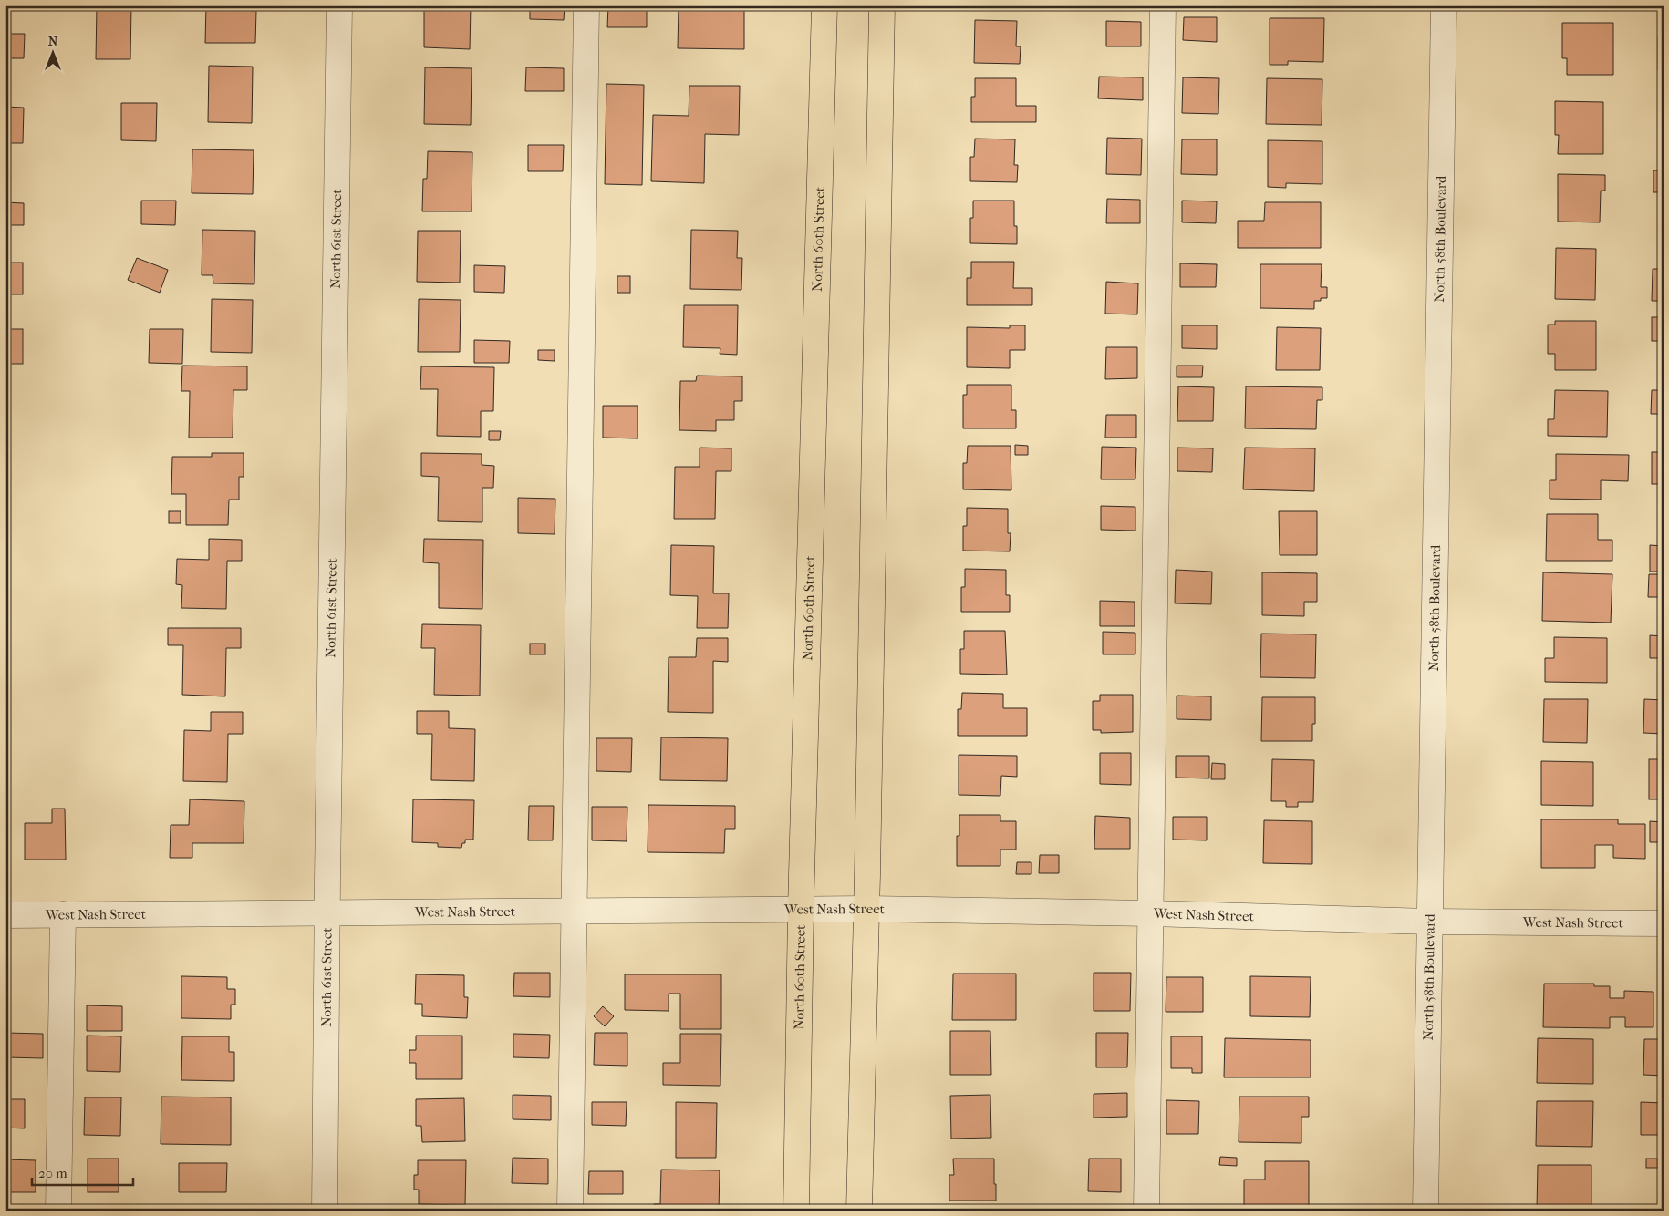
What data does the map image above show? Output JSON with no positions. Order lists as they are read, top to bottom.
{
  "streets": {
    "main road": ["North 60th Street"],
    "street": ["North 61st Street", "North 58th Boulevard", "West Nash Street"]
  },
  "crossings": [
    ["North 61st Street", "West Nash Street"],
    ["North 60th Street", "West Nash Street"],
    ["North 58th Boulevard", "West Nash Street"]
  ],
  "scale_bar": "20 m",
  "north": "top"
}
